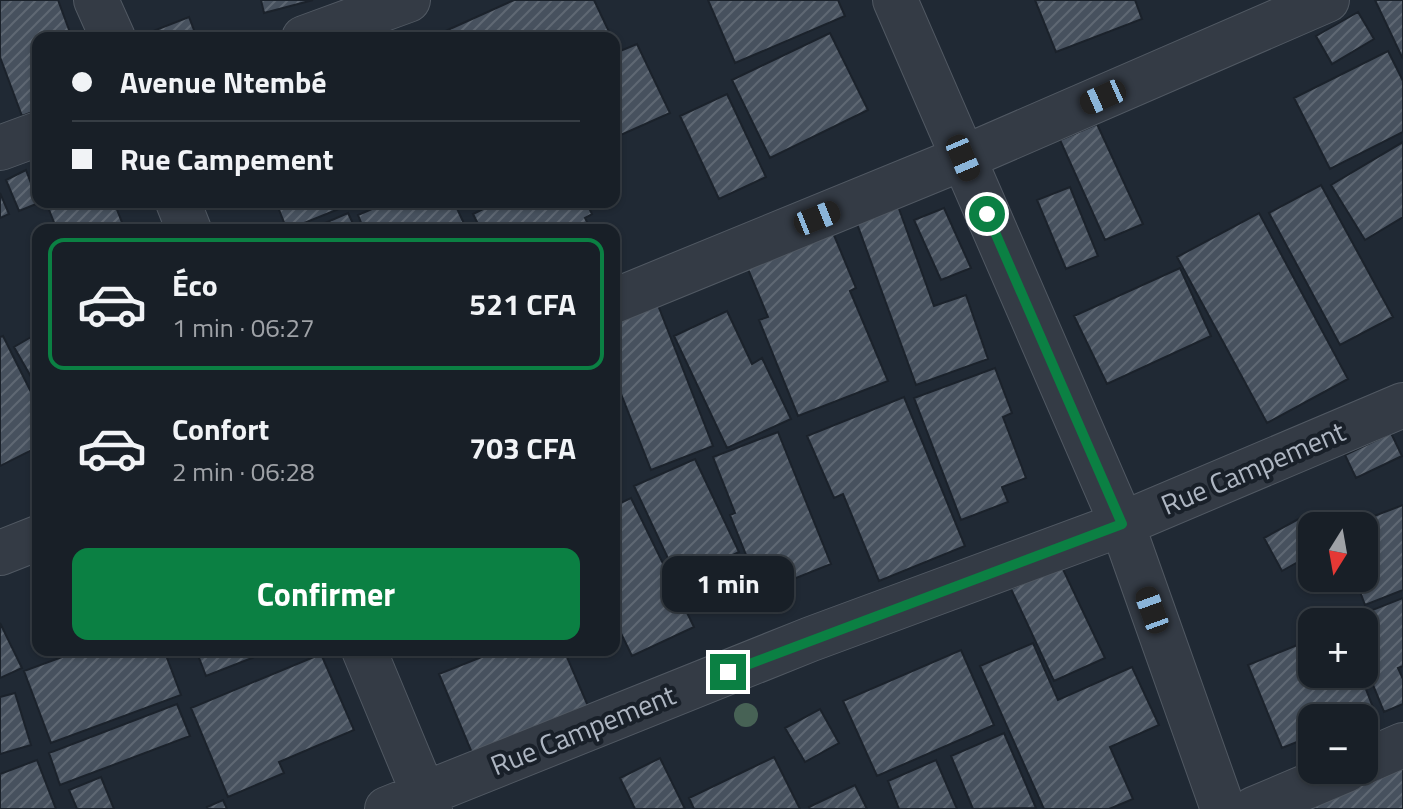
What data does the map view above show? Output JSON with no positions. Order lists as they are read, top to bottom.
{
  "streets": {
    "street": ["Rue Campement"]
  },
  "north": "bottom",
  "page": {
    "banner": ["Avenue Ntembé", "Rue Campement"],
    "list": [
      {
        "name": "Éco",
        "note": "1 min · 06:27",
        "value": "521 CFA"
      },
      {
        "name": "Confort",
        "note": "2 min · 06:28",
        "value": "703 CFA"
      }
    ],
    "map_buttons": ["+", "−"],
    "buttons": "Confirmer",
    "bubble": "1 min"
  }
}
